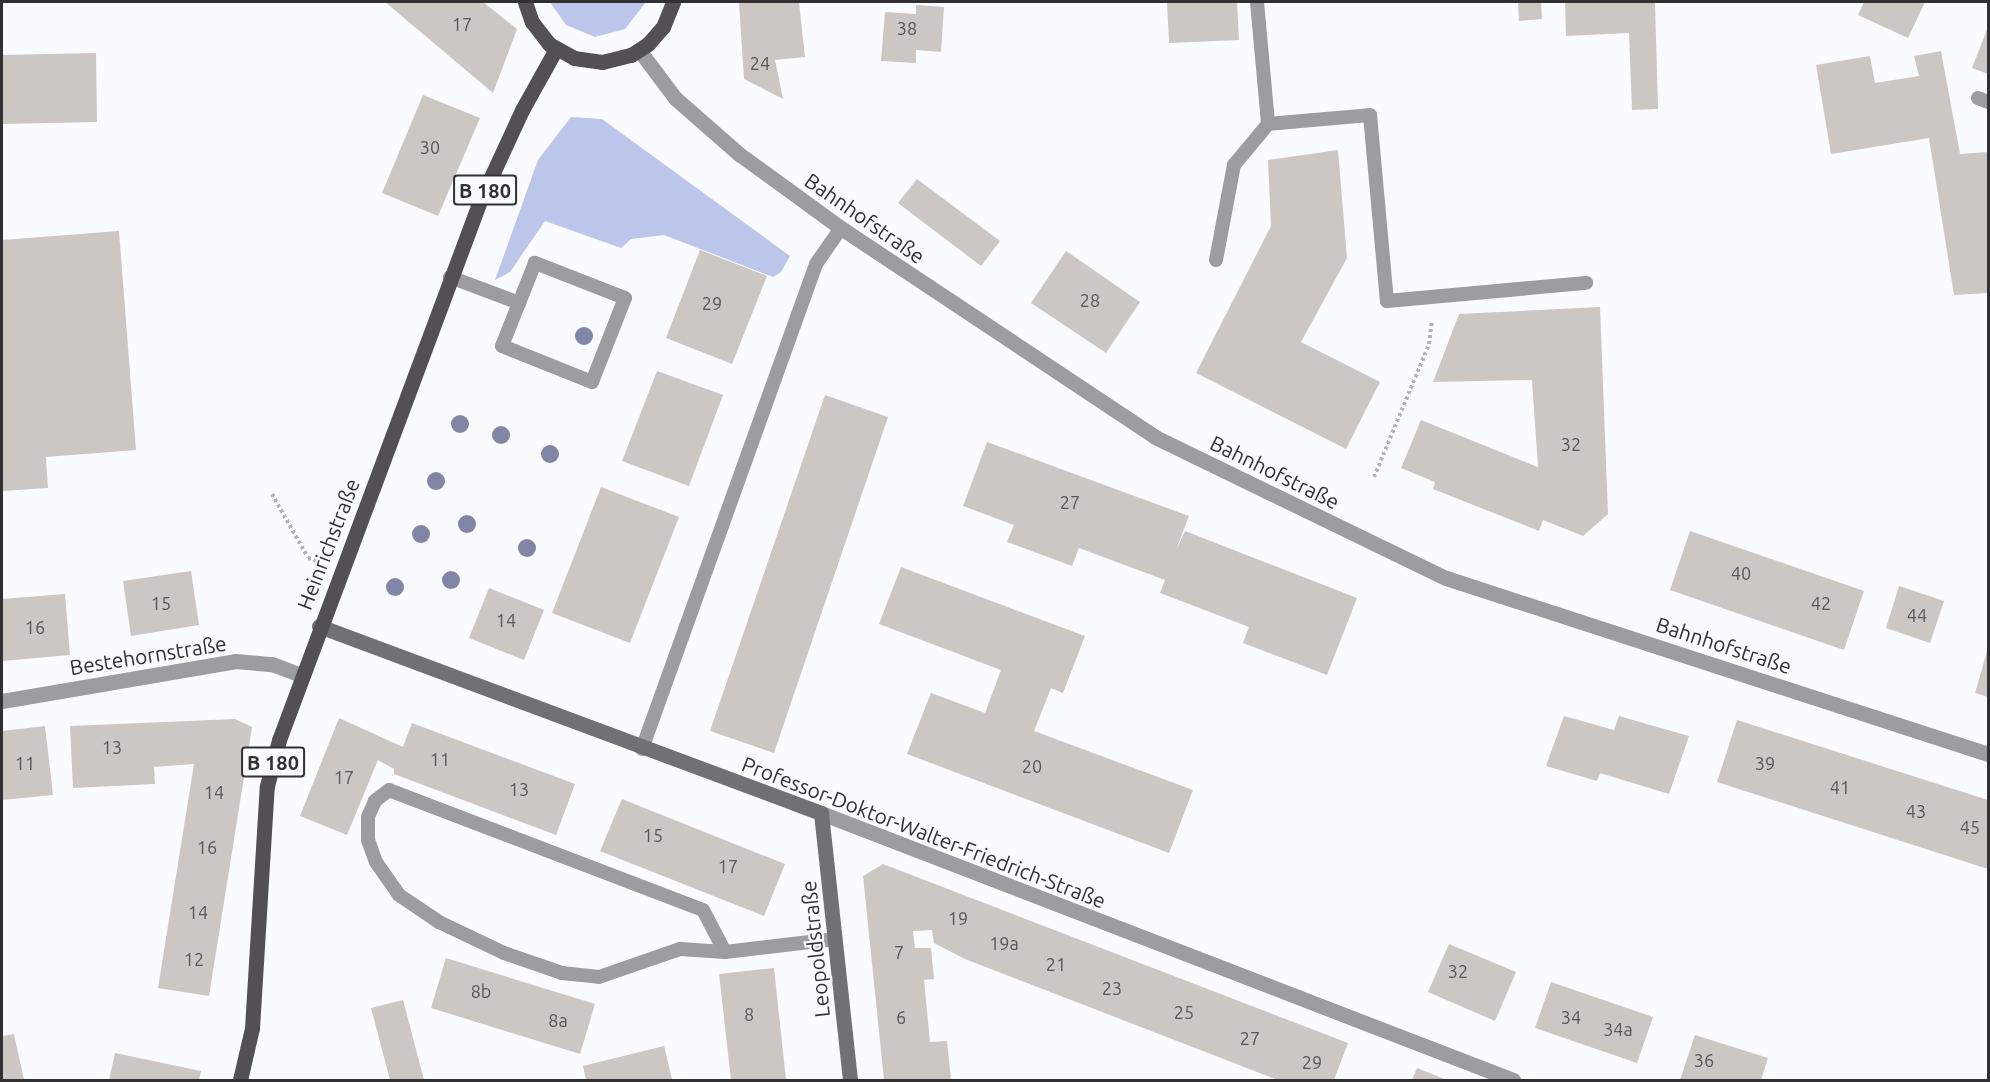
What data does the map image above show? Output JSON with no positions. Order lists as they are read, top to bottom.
{
  "streets": {
    "main road": ["B 180", "Heinrichstraße"],
    "street": [
      "Bahnhofstraße",
      "Bestehornstraße",
      "Professor-Doktor-Walter-Friedrich-Straße",
      "Leopoldstraße"
    ]
  },
  "crossings": [
    ["Heinrichstraße", "Bestehornstraße"],
    ["Heinrichstraße", "Professor-Doktor-Walter-Friedrich-Straße"],
    ["Professor-Doktor-Walter-Friedrich-Straße", "Leopoldstraße"]
  ],
  "house_numbers": [
    "17",
    "38",
    "24",
    "30",
    "28",
    "29",
    "32",
    "27",
    "40",
    "15",
    "42",
    "44",
    "14",
    "16",
    "13",
    "11",
    "11",
    "39",
    "20",
    "17",
    "41",
    "13",
    "14",
    "43",
    "45",
    "15",
    "16",
    "17",
    "14",
    "19",
    "19a",
    "7",
    "12",
    "21",
    "32",
    "23",
    "8b",
    "25",
    "8",
    "6",
    "34",
    "8a",
    "34a",
    "27",
    "36",
    "29"
  ]
}
